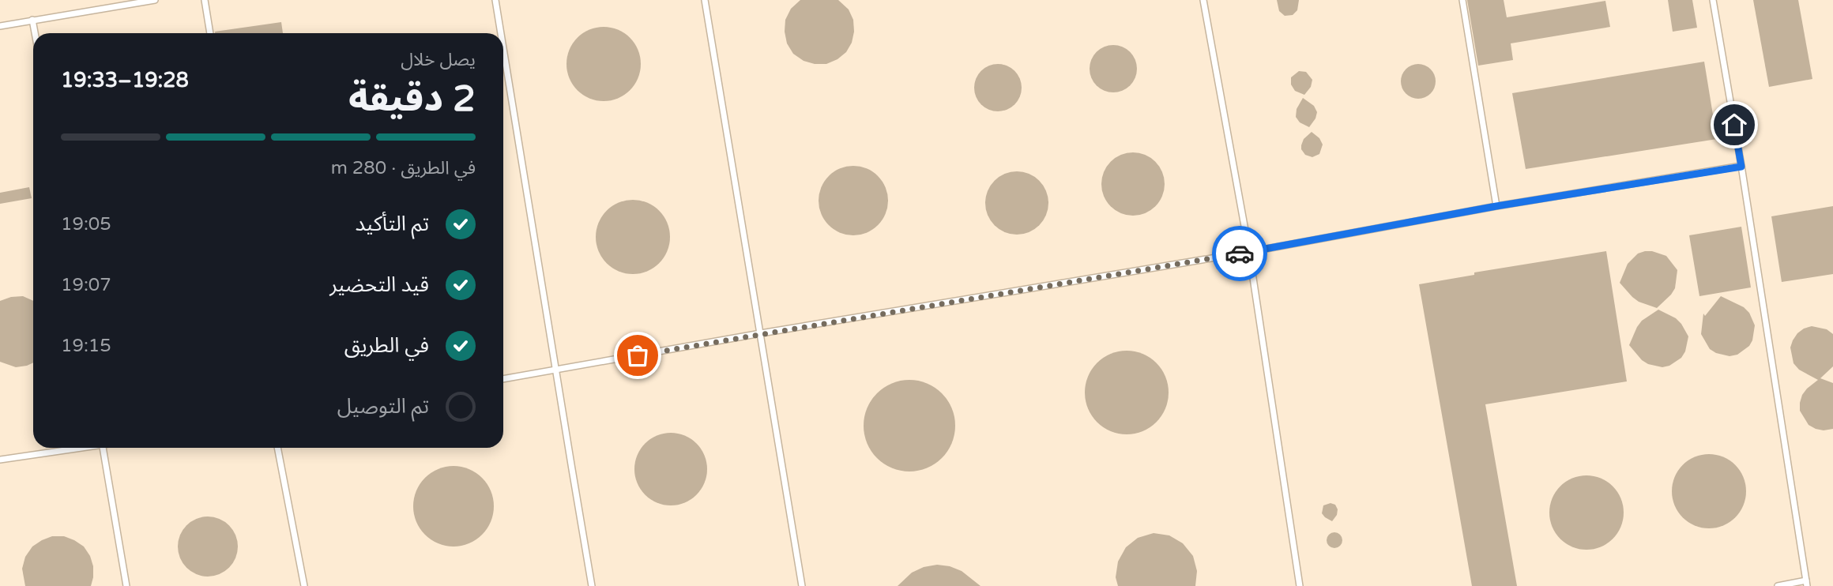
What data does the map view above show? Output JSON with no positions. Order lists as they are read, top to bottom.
{
  "page": {
    "heading": ["2 دقيقة", "يصل خلال", "19:28–19:33"],
    "bar": "في الطريق · 280 m",
    "list": [
      ["تم التأكيد", "19:05"],
      ["قيد التحضير", "19:07"],
      ["في الطريق", "19:15"],
      "تم التوصيل"
    ]
  }
}
